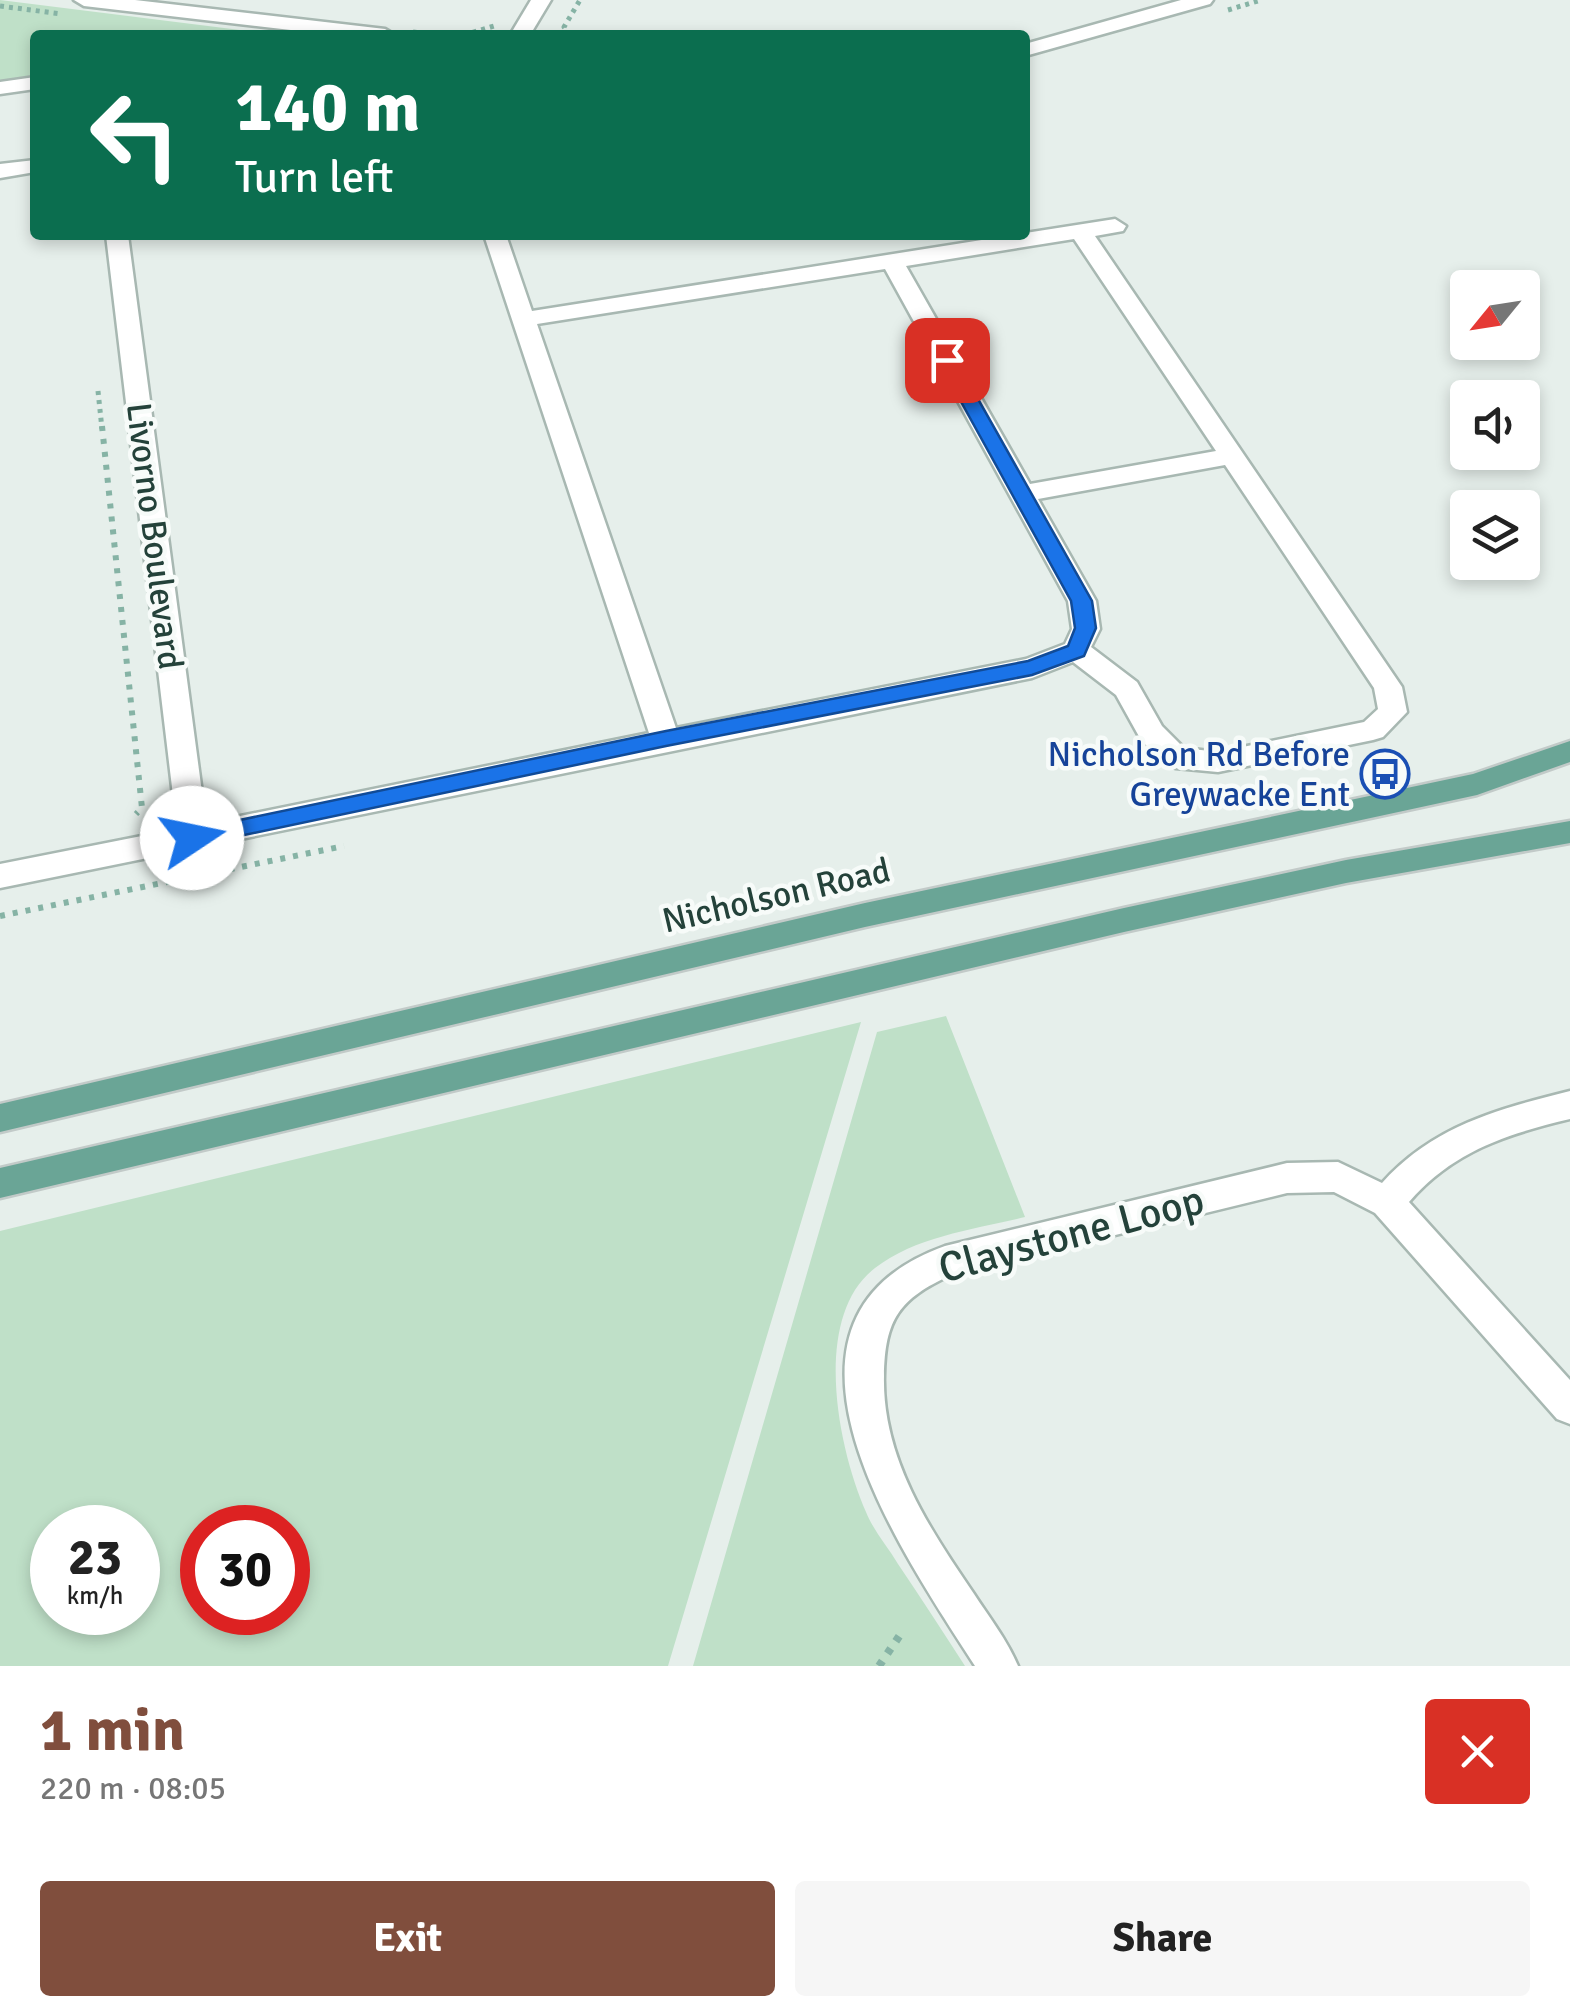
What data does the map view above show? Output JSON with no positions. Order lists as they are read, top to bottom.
{
  "streets": {
    "main road": ["Nicholson Road"],
    "street": ["Livorno Boulevard", "Claystone Loop"]
  },
  "places": {
    "bus stop": ["Nicholson Rd Before Greywacke Ent"]
  },
  "north": "bottom left",
  "page": {
    "turn": ["140 m", "Turn left"],
    "speed": "23 km/h",
    "limit": "30",
    "heading": ["1 min", "220 m · 08:05"],
    "buttons": ["Exit", "Share"]
  }
}
